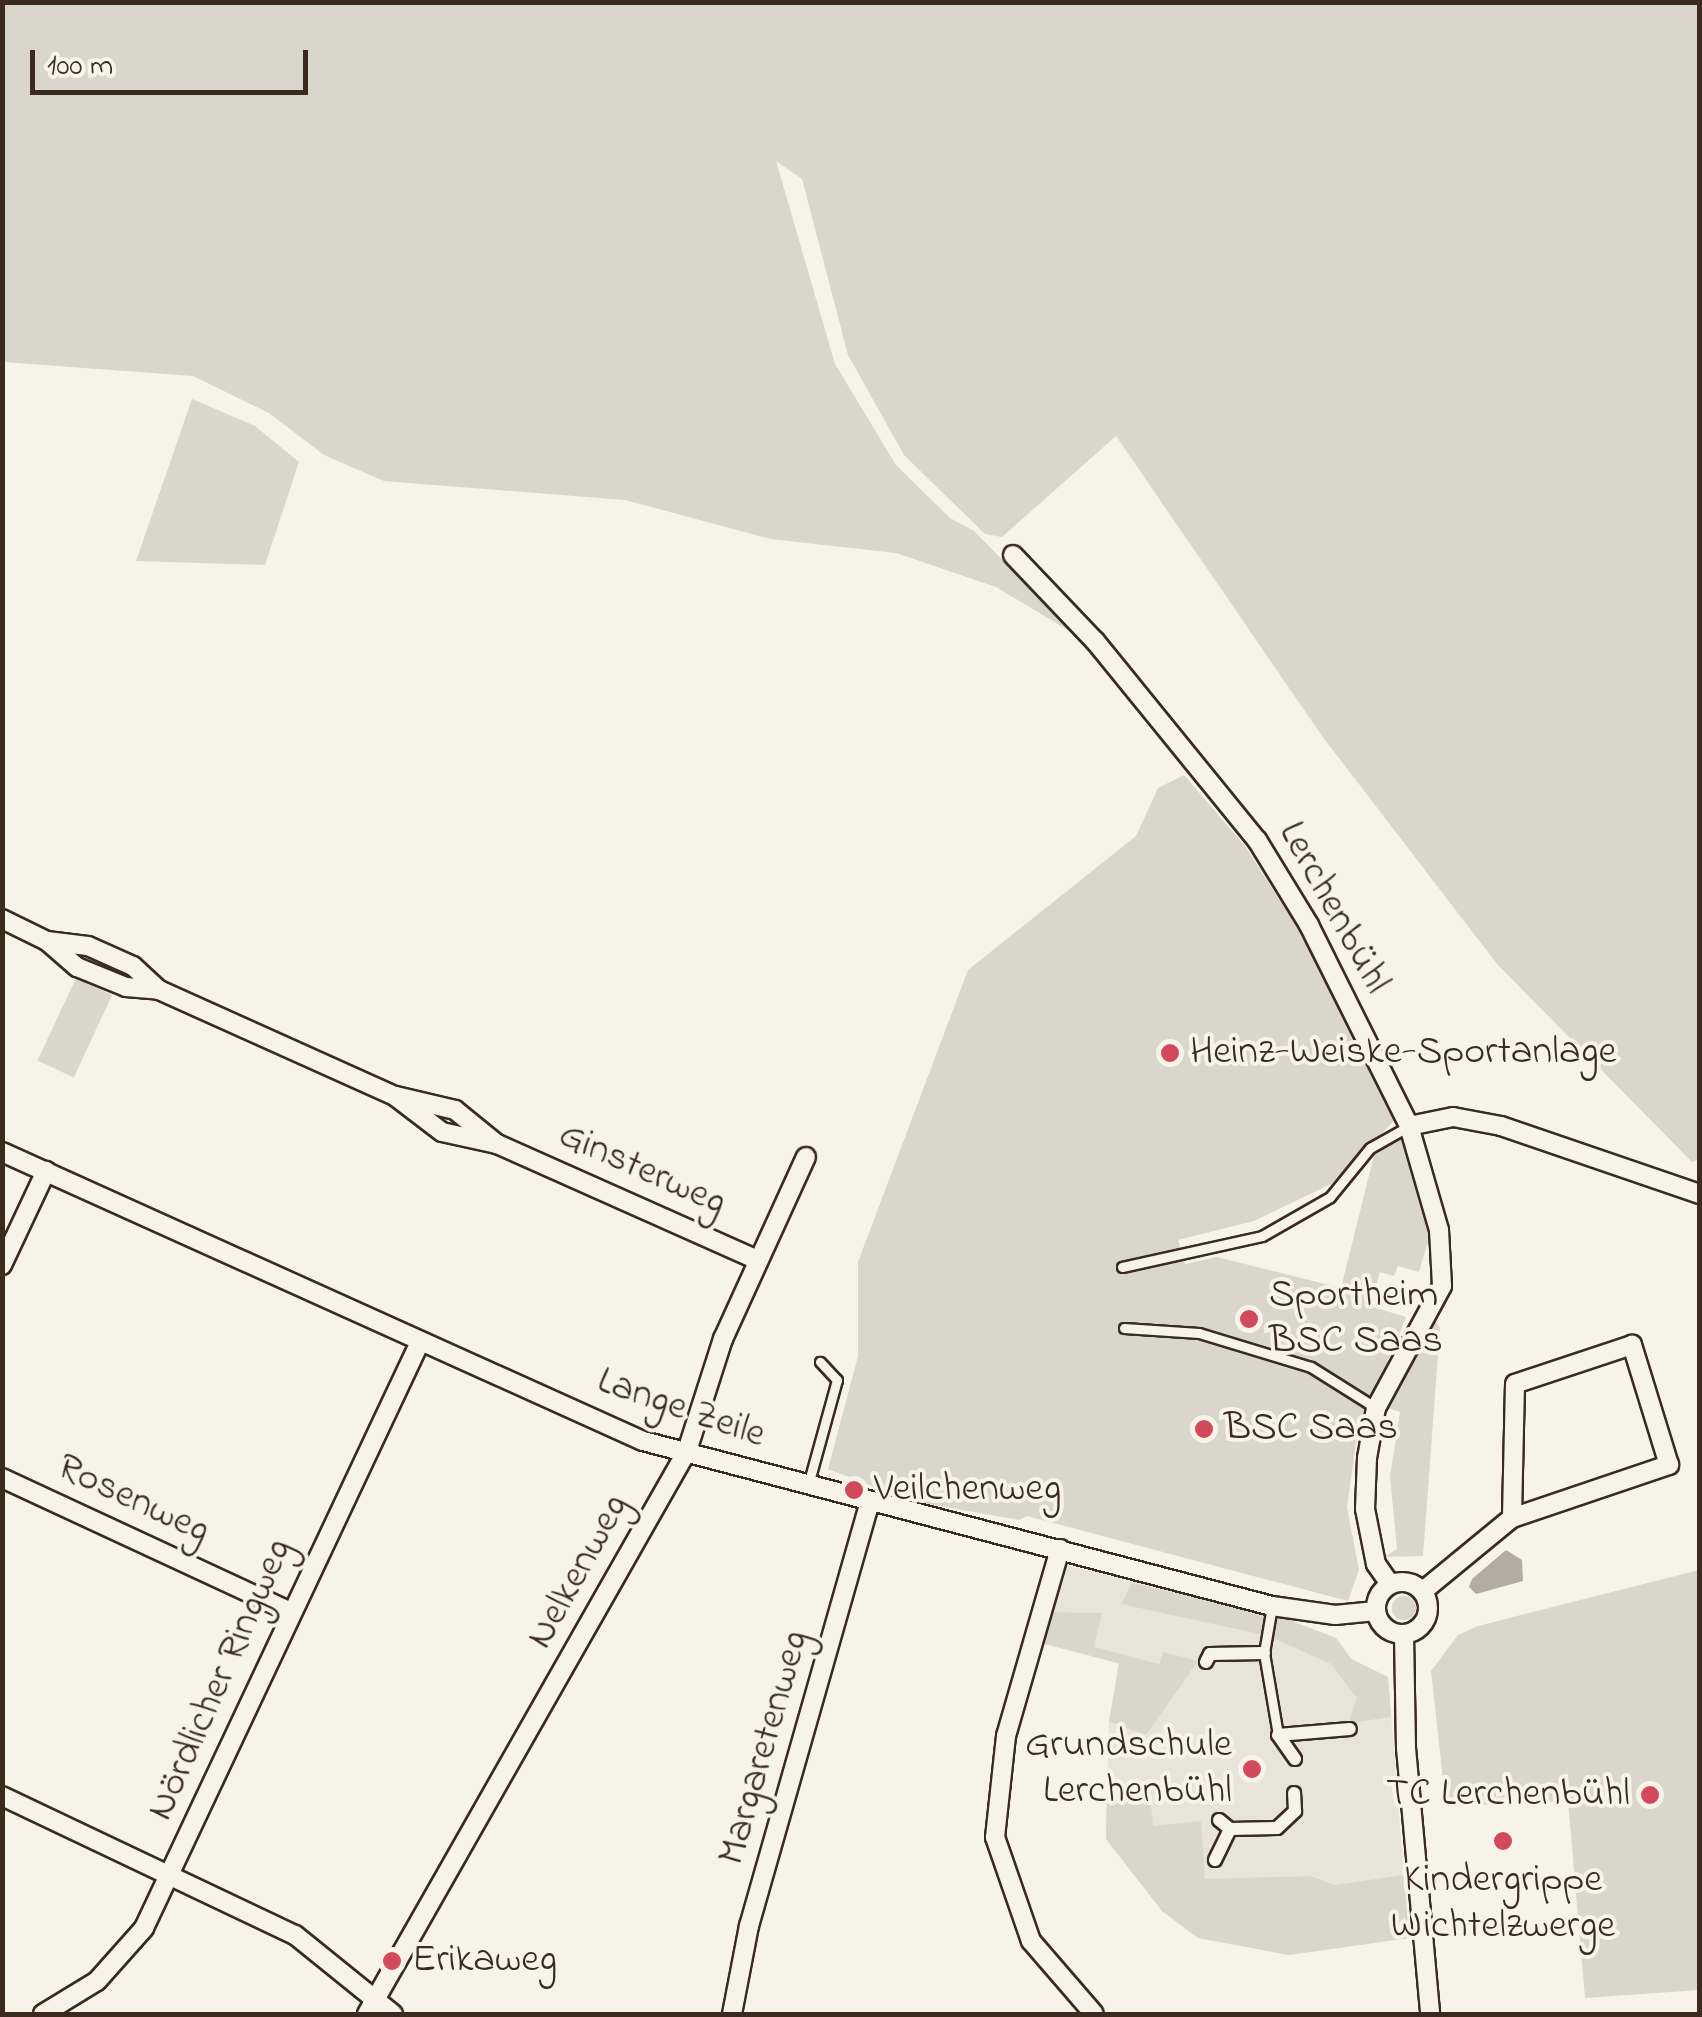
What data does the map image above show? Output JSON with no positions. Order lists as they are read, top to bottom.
{
  "streets": {
    "street": [
      "Lerchenbühl",
      "Ginsterweg",
      "Lange Zeile",
      "Rosenweg",
      "Nelkenweg",
      "Nördlicher Ringweg",
      "Margaretenweg"
    ]
  },
  "crossings": [
    ["Lerchenbühl", "Lange Zeile"],
    ["Ginsterweg", "Nelkenweg"],
    ["Lange Zeile", "Nelkenweg"],
    ["Lange Zeile", "Nördlicher Ringweg"],
    ["Lange Zeile", "Margaretenweg"],
    ["Rosenweg", "Nördlicher Ringweg"]
  ],
  "places": [
    "Heinz-Weiske-Sportanlage",
    "Sportheim BSC Saas",
    "BSC Saas",
    "Veilchenweg",
    "Grundschule Lerchenbühl",
    "TC Lerchenbühl",
    "Kindergrippe Wichtelzwerge",
    "Erikaweg"
  ],
  "scale_bar": "100 m"
}
